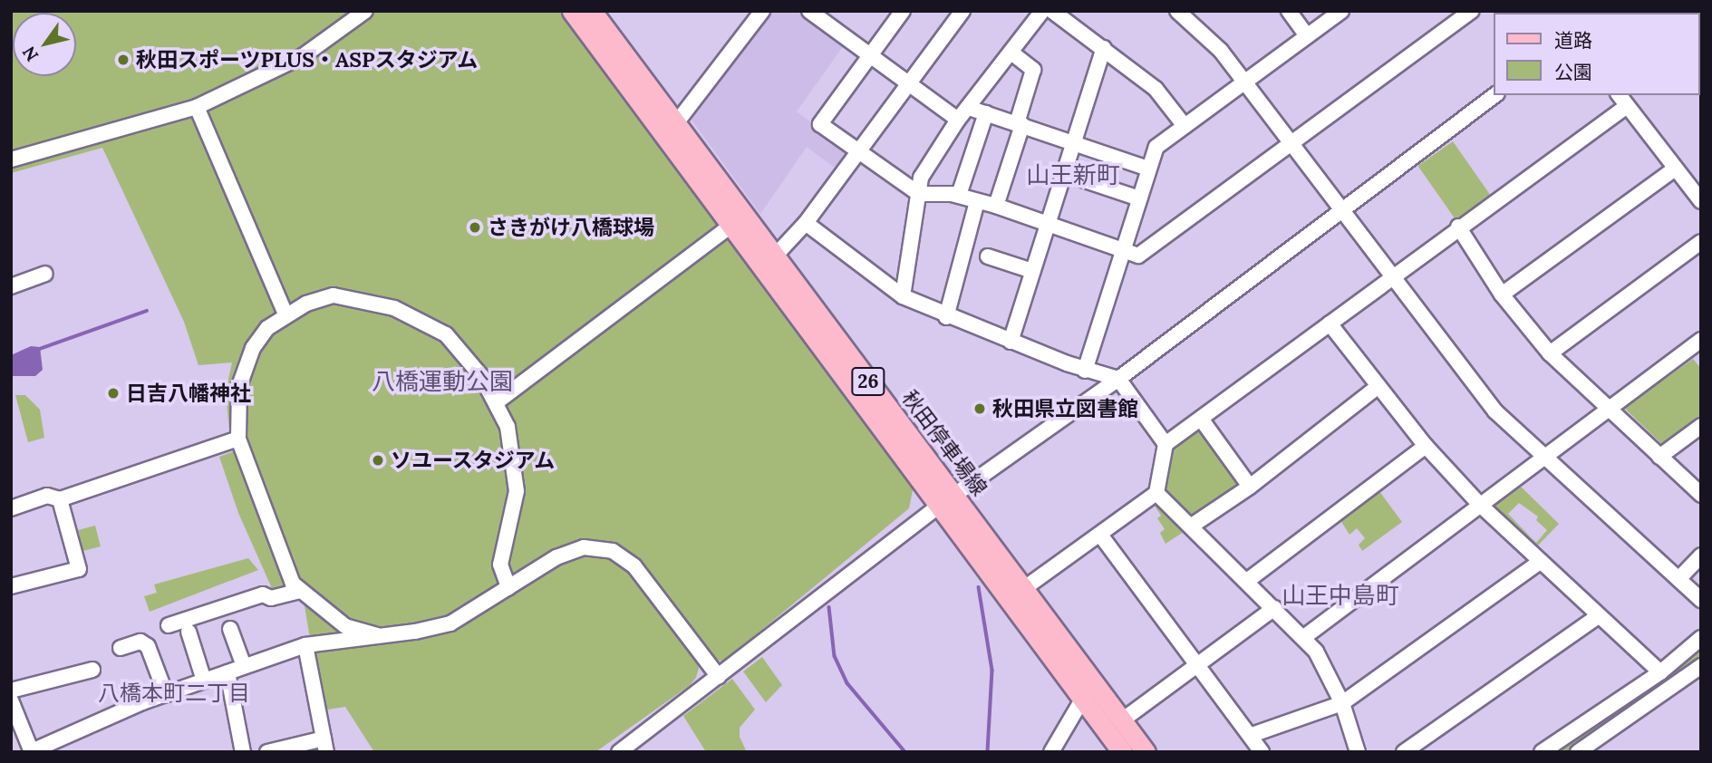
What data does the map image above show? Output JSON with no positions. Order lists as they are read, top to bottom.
{
  "streets": {
    "main road": ["26", "秋田停車場線"]
  },
  "districts": [
    "山王新町",
    "八橋運動公園",
    "山王中島町",
    "八橋本町二丁目"
  ],
  "places": [
    "秋田スポーツPLUS・ASPスタジアム",
    "さきがけ八橋球場",
    "日吉八幡神社",
    "秋田県立図書館",
    "ソユースタジアム"
  ],
  "legend": ["道路", "公園"],
  "north": "bottom left"
}
